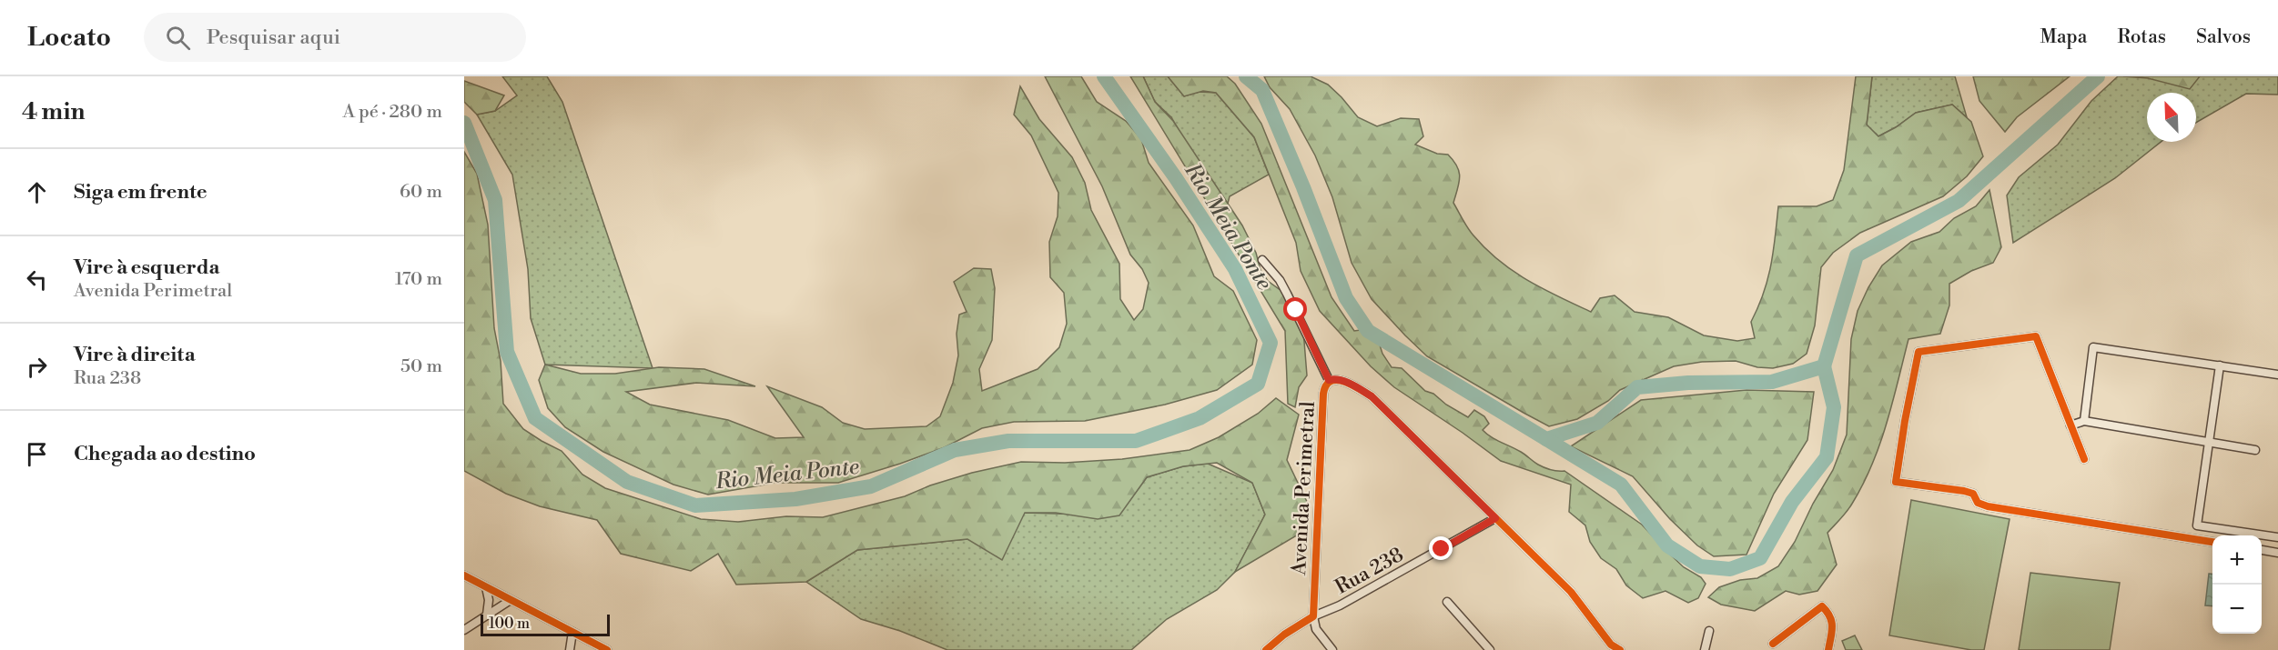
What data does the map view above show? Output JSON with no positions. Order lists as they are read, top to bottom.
{
  "streets": {
    "street": ["Avenida Perimetral", "Rua 238"]
  },
  "crossings": [
    ["Avenida Perimetral", "Rua 238"]
  ],
  "water": ["Rio Meia Ponte"],
  "scale_bar": "100 m",
  "north": "top left",
  "page": {
    "header": "Locato",
    "search": "Pesquisar aqui",
    "nav": ["Mapa", "Rotas", "Salvos"],
    "heading": ["4 min", "A pé · 280 m"],
    "list": [
      ["Siga em frente", "60 m"],
      ["Vire à esquerda", "Avenida Perimetral", "170 m"],
      ["Vire à direita", "Rua 238", "50 m"],
      "Chegada ao destino"
    ],
    "map_buttons": ["+", "−"],
    "scale": "100 m"
  }
}
